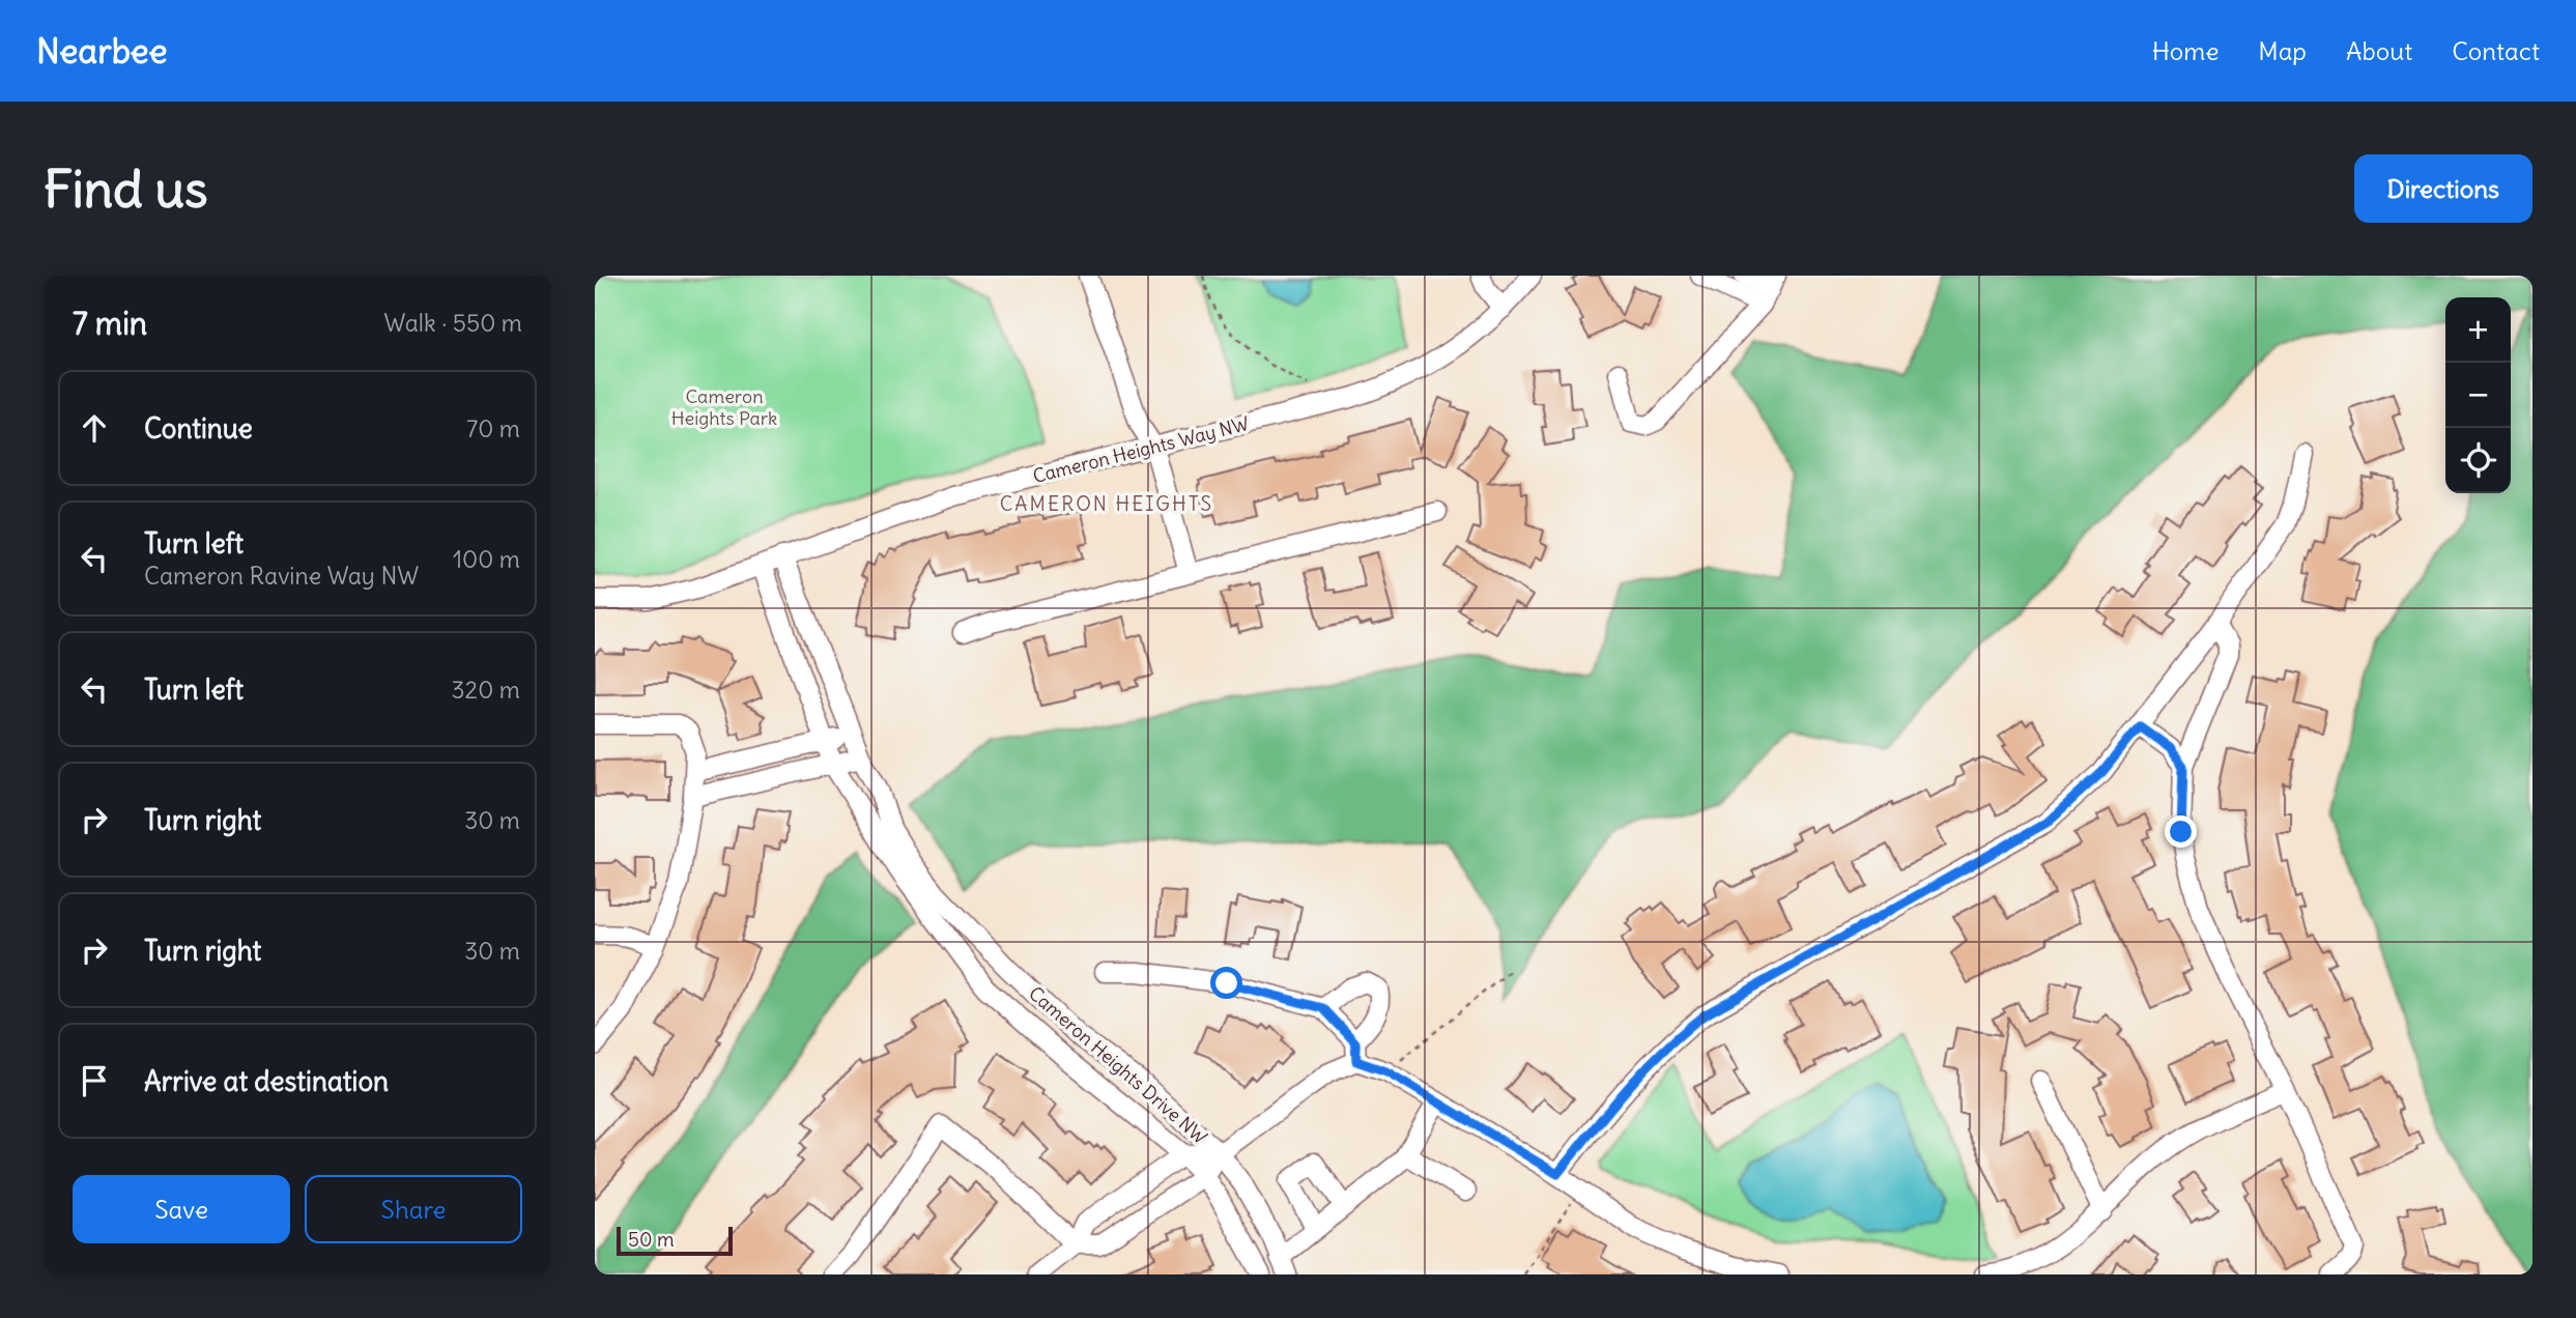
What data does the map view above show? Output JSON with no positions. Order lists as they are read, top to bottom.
{
  "streets": {
    "street": ["Cameron Heights Way NW", "Cameron Heights Drive NW"]
  },
  "crossings": [
    ["Cameron Heights Way NW", "Cameron Heights Drive NW"]
  ],
  "districts": ["CAMERON HEIGHTS"],
  "parks": ["Cameron Heights Park"],
  "scale_bar": "50 m",
  "page": {
    "header": "Nearbee",
    "nav": [
      "Home",
      "Map",
      "About",
      "Contact"
    ],
    "buttons": [
      "Directions",
      ["Save", "Share"]
    ],
    "title": "Find us",
    "heading": ["7 min", "Walk · 550 m"],
    "map_buttons": ["+", "−"],
    "list": [
      ["Continue", "70 m"],
      ["Turn left", "Cameron Ravine Way NW", "100 m"],
      ["Turn left", "320 m"],
      ["Turn right", "30 m"],
      ["Turn right", "30 m"],
      "Arrive at destination"
    ],
    "scale": "50 m"
  }
}
